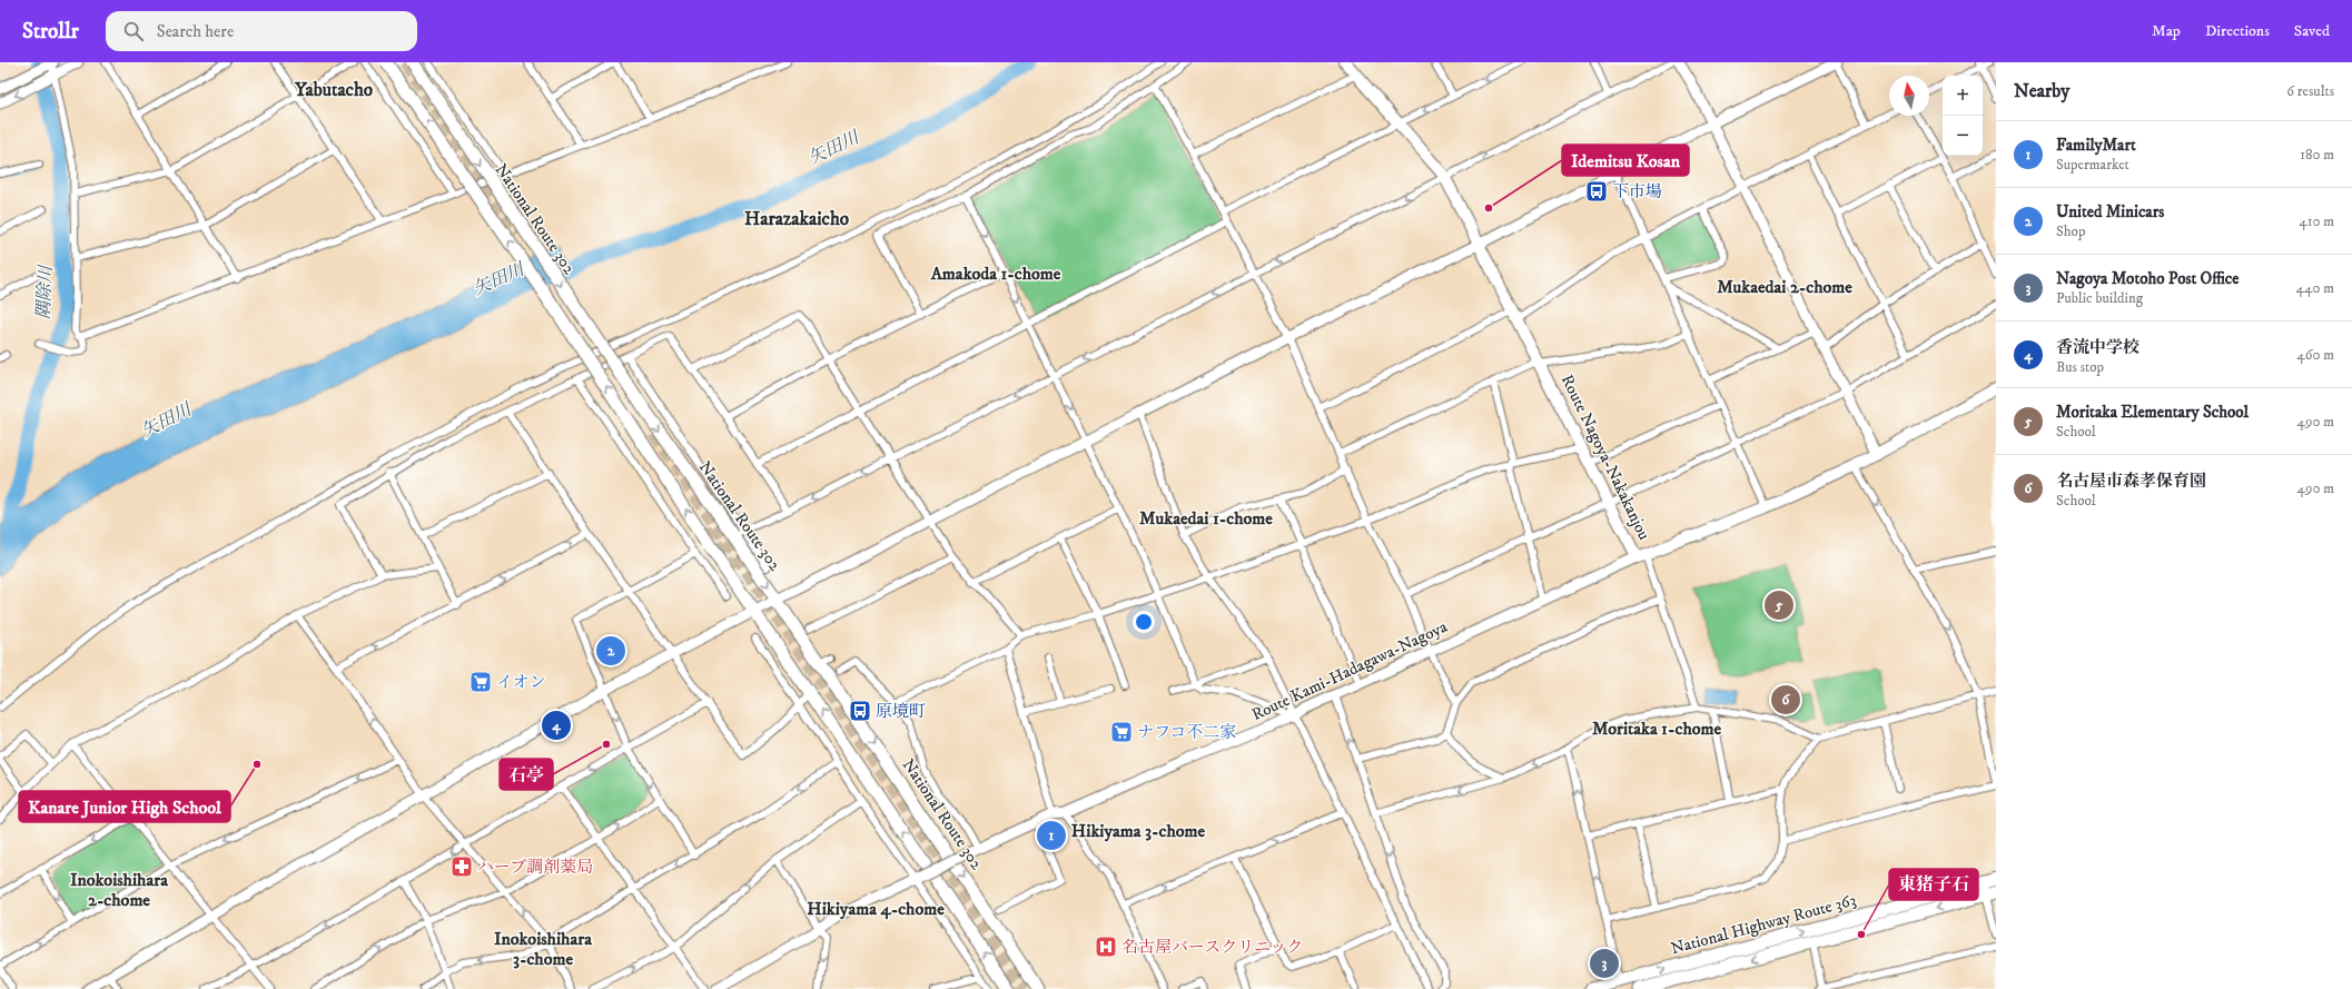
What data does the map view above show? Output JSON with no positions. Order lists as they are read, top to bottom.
{
  "streets": {
    "highway": ["National Route 302", "National Highway Route 363"],
    "main road": ["Route Nagoya-Nakakanjou"],
    "street": ["Route Kami-Hadagawa-Nagoya"]
  },
  "crossings": [
    ["Route Nagoya-Nakakanjou", "Route Kami-Hadagawa-Nagoya"]
  ],
  "districts": [
    "Yabutacho",
    "Harazakaicho",
    "Amakoda 1-chome",
    "Mukaedai 2-chome",
    "Mukaedai 1-chome",
    "Moritaka 1-chome",
    "Hikiyama 3-chome",
    "Inokoishihara 2-chome",
    "Hikiyama 4-chome",
    "Inokoishihara 3-chome"
  ],
  "water": ["矢田川", "隅除川"],
  "places": {
    "bus stop": ["下市場", "原境町"],
    "other": [
      "Idemitsu Kosan",
      "石亭",
      "Kanare Junior High School",
      "東猪子石"
    ],
    "supermarket": ["イオン", "ナフコ不二家"],
    "pharmacy": ["ハーブ調剤薬局"],
    "hospital": ["名古屋バースクリニック"]
  },
  "north": "top",
  "page": {
    "header": "Strollr",
    "search": "Search here",
    "nav": ["Map", "Directions", "Saved"],
    "heading": ["Nearby", "6 results"],
    "map_buttons": ["+", "−"],
    "list": [
      {
        "mark": "1",
        "name": "FamilyMart",
        "note": "Supermarket",
        "value": "180 m"
      },
      {
        "mark": "2",
        "name": "United Minicars",
        "note": "Shop",
        "value": "410 m"
      },
      {
        "mark": "3",
        "name": "Nagoya Motoho Post Office",
        "note": "Public building",
        "value": "440 m"
      },
      {
        "mark": "4",
        "name": "香流中学校",
        "note": "Bus stop",
        "value": "460 m"
      },
      {
        "mark": "5",
        "name": "Moritaka Elementary School",
        "note": "School",
        "value": "490 m"
      },
      {
        "mark": "6",
        "name": "名古屋市森孝保育園",
        "note": "School",
        "value": "490 m"
      }
    ],
    "pins": [
      "5",
      "2",
      "6",
      "4",
      "1",
      "3"
    ]
  }
}
